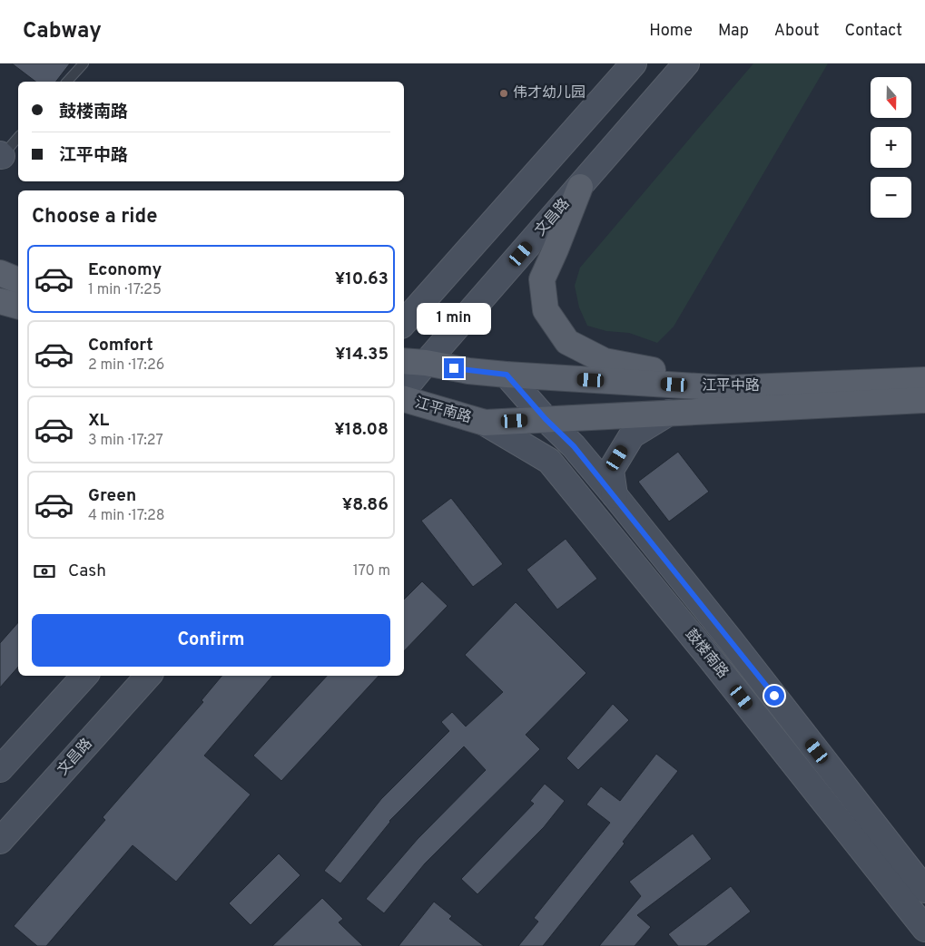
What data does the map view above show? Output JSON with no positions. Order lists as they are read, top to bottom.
{
  "streets": {
    "main road": [
      "文昌路",
      "江平中路",
      "江平南路",
      "鼓楼南路"
    ]
  },
  "crossings": [
    ["文昌路", "江平中路"],
    ["江平中路", "江平南路"],
    ["江平中路", "鼓楼南路"],
    ["江平南路", "鼓楼南路"]
  ],
  "places": ["伟才幼儿园"],
  "north": "bottom",
  "page": {
    "header": "Cabway",
    "nav": [
      "Home",
      "Map",
      "About",
      "Contact"
    ],
    "map_buttons": ["+", "−"],
    "banner": ["鼓楼南路", "江平中路"],
    "heading": "Choose a ride",
    "list": [
      {
        "name": "Economy",
        "note": "1 min · 17:25",
        "value": "¥10.63"
      },
      {
        "name": "Comfort",
        "note": "2 min · 17:26",
        "value": "¥14.35"
      },
      {
        "name": "XL",
        "note": "3 min · 17:27",
        "value": "¥18.08"
      },
      {
        "name": "Green",
        "note": "4 min · 17:28",
        "value": "¥8.86"
      }
    ],
    "bubble": "1 min",
    "pay": ["Cash", "170 m"],
    "buttons": "Confirm"
  }
}
